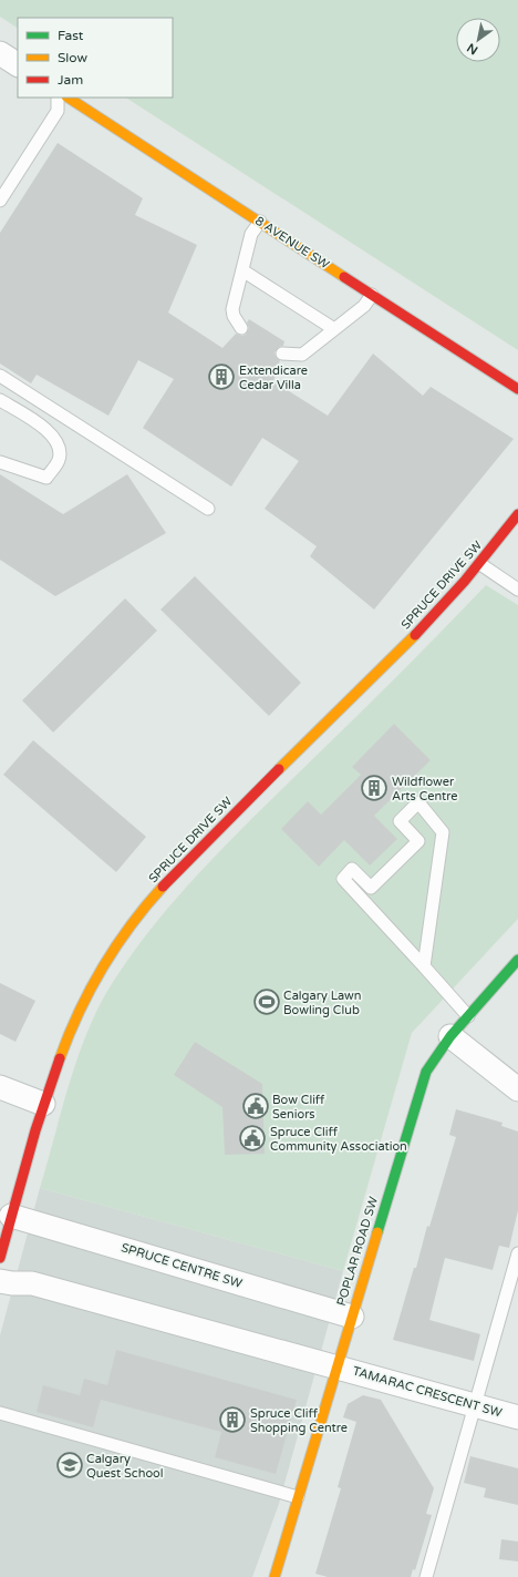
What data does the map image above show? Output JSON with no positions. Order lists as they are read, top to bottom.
{
  "streets": {
    "street": [
      "8 AVENUE SW",
      "SPRUCE DRIVE SW",
      "POPLAR ROAD SW",
      "SPRUCE CENTRE SW",
      "TAMARAC CRESCENT SW"
    ]
  },
  "crossings": [
    ["SPRUCE DRIVE SW", "SPRUCE CENTRE SW"],
    ["POPLAR ROAD SW", "SPRUCE CENTRE SW"],
    ["POPLAR ROAD SW", "TAMARAC CRESCENT SW"]
  ],
  "places": {
    "building": ["Extendicare Cedar Villa", "Wildflower Arts Centre", "Spruce Cliff Shopping Centre"],
    "sports": ["Calgary Lawn Bowling Club"],
    "public building": ["Bow Cliff Seniors", "Spruce Cliff Community Association"],
    "school or university": ["Calgary Quest School"]
  },
  "legend": ["Fast", "Slow", "Jam"],
  "north": "bottom left"
}
